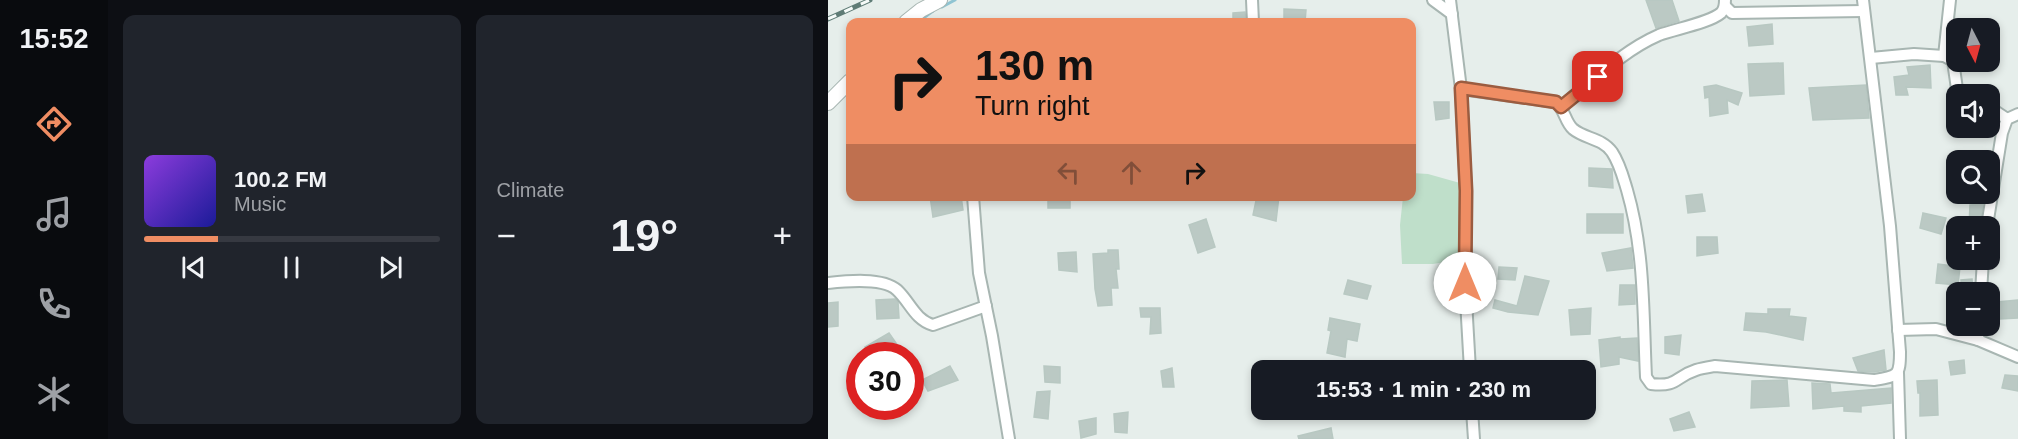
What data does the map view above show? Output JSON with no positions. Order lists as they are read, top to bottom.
{
  "north": "bottom",
  "page": {
    "tabs": "15:52",
    "tile": "Climate",
    "map_buttons": ["+", "−"],
    "turn": ["130 m", "Turn right"],
    "song": ["100.2 FM", "Music"],
    "heat": ["−", "19°", "+"],
    "limit": "30",
    "trip": "15:53 · 1 min · 230 m"
  }
}
